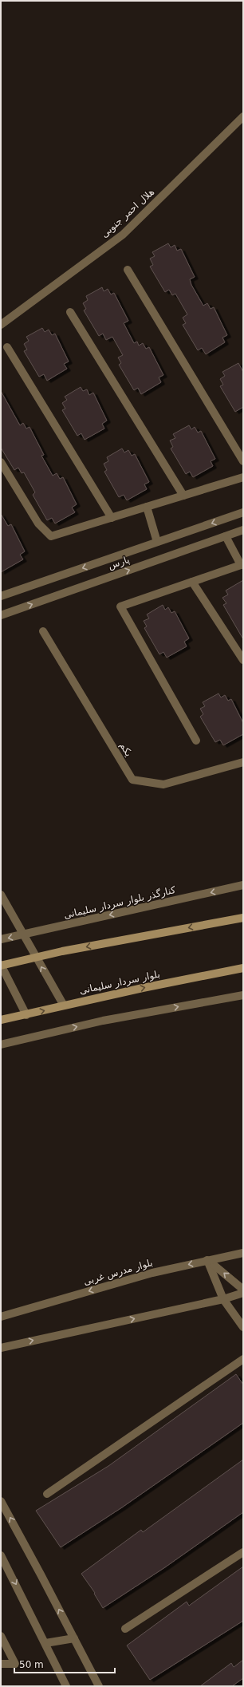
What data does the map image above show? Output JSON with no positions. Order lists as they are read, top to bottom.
{
  "streets": {
    "main road": ["بلوار سردار سلیمانی"],
    "street": [
      "هلال احمر جنوبی",
      "پارس",
      "یکم",
      "کنارگذر بلوار سردار سلیمانی",
      "بلوار مدرس غربی"
    ]
  },
  "one_way": ["کنارگذر بلوار سردار سلیمانی"],
  "scale_bar": "50 m"
}
